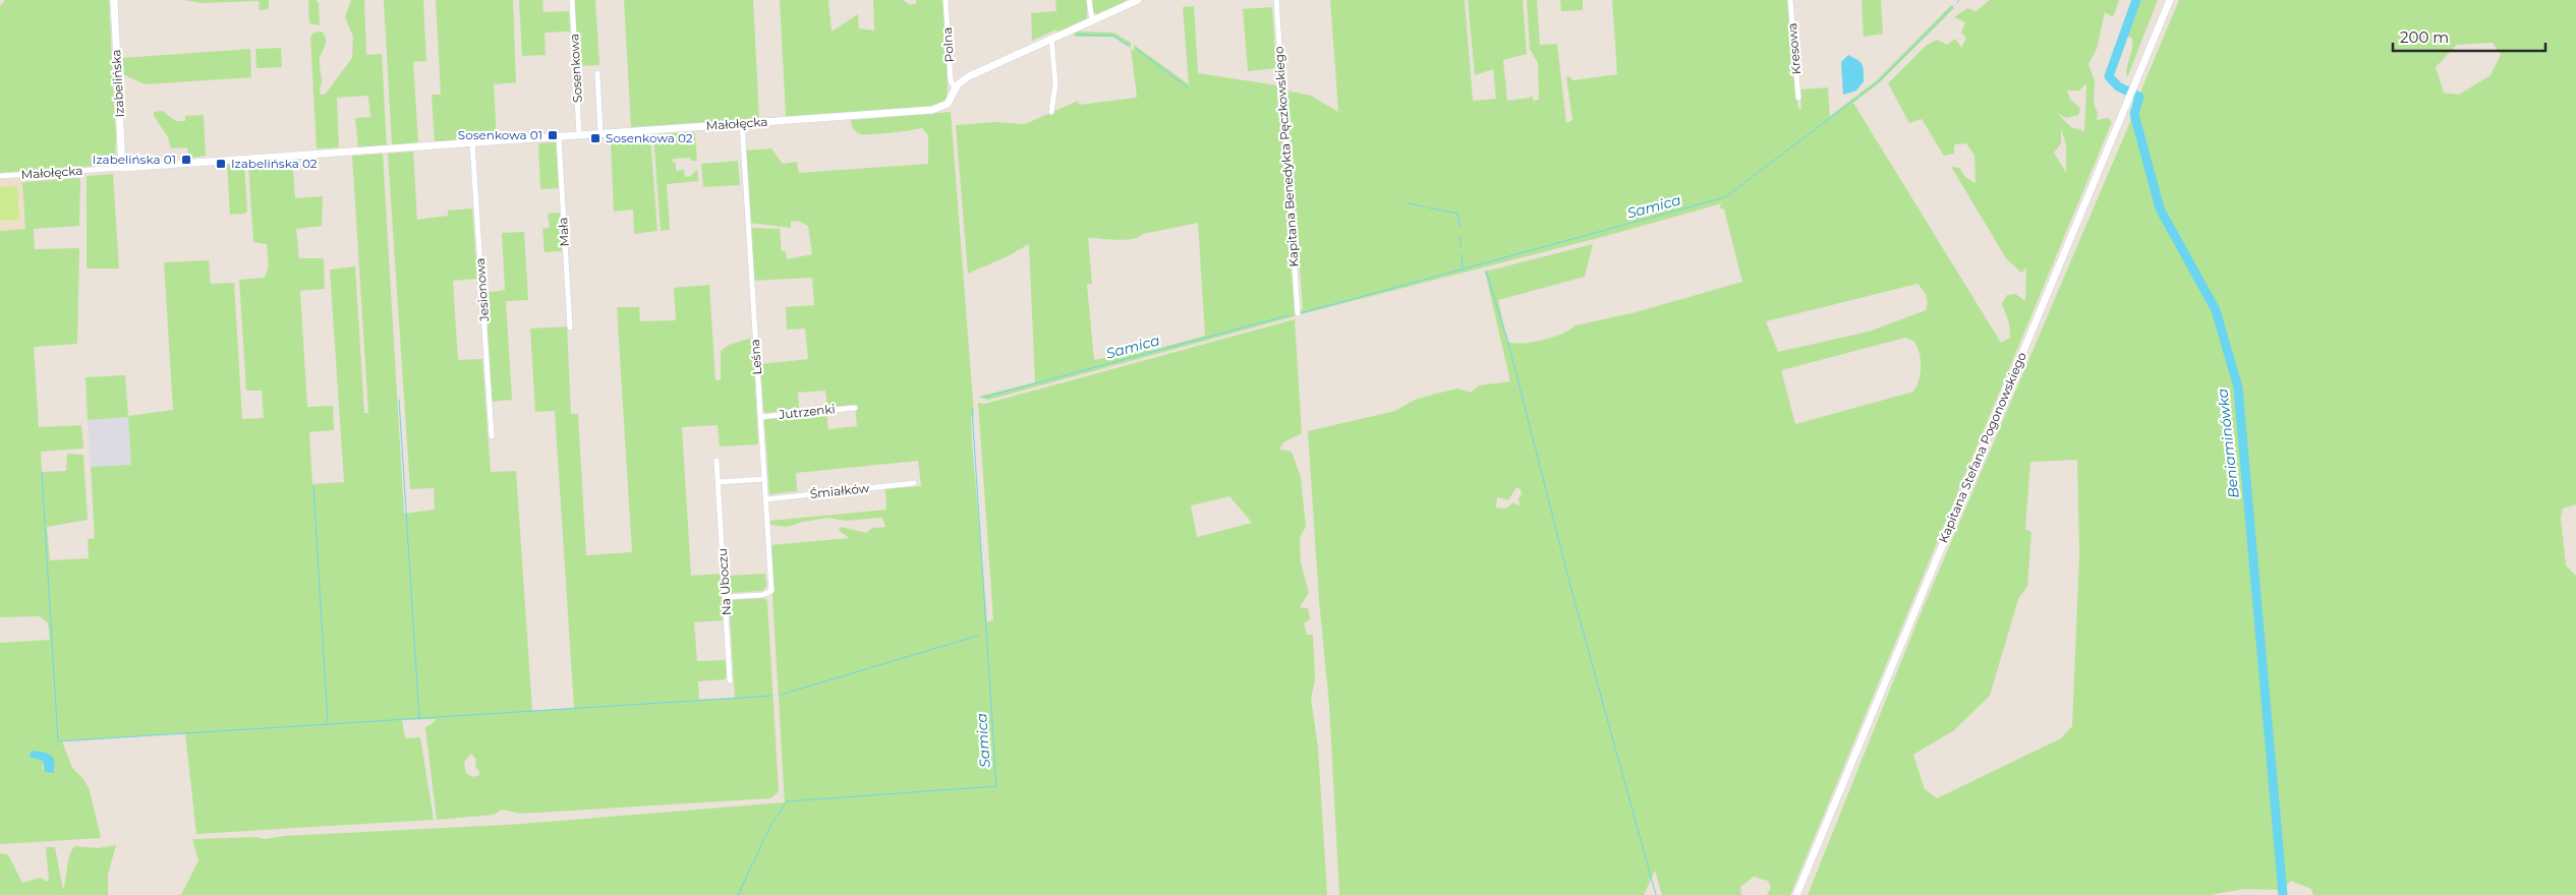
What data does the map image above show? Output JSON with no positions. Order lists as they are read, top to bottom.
{
  "streets": {
    "street": [
      "Polna",
      "Kresowa",
      "Sosenkowa",
      "Izabelińska",
      "Małołęcka",
      "Kapitana Benedykta Pęczkowskiego",
      "Mała",
      "Jesionowa",
      "Leśna",
      "Jutrzenki",
      "Kapitana Stefana Pogonowskiego",
      "Śmiałków",
      "Na Uboczu"
    ]
  },
  "crossings": [
    ["Polna", "Małołęcka"],
    ["Sosenkowa", "Małołęcka"],
    ["Izabelińska", "Małołęcka"],
    ["Małołęcka", "Mała"],
    ["Małołęcka", "Jesionowa"],
    ["Małołęcka", "Leśna"],
    ["Leśna", "Jutrzenki"],
    ["Leśna", "Śmiałków"],
    ["Leśna", "Na Uboczu"]
  ],
  "water": ["Samica", "Beniaminówka"],
  "places": {
    "transit": [
      "Sosenkowa 01",
      "Sosenkowa 02",
      "Izabelińska 01",
      "Izabelińska 02"
    ]
  },
  "scale_bar": "200 m"
}
